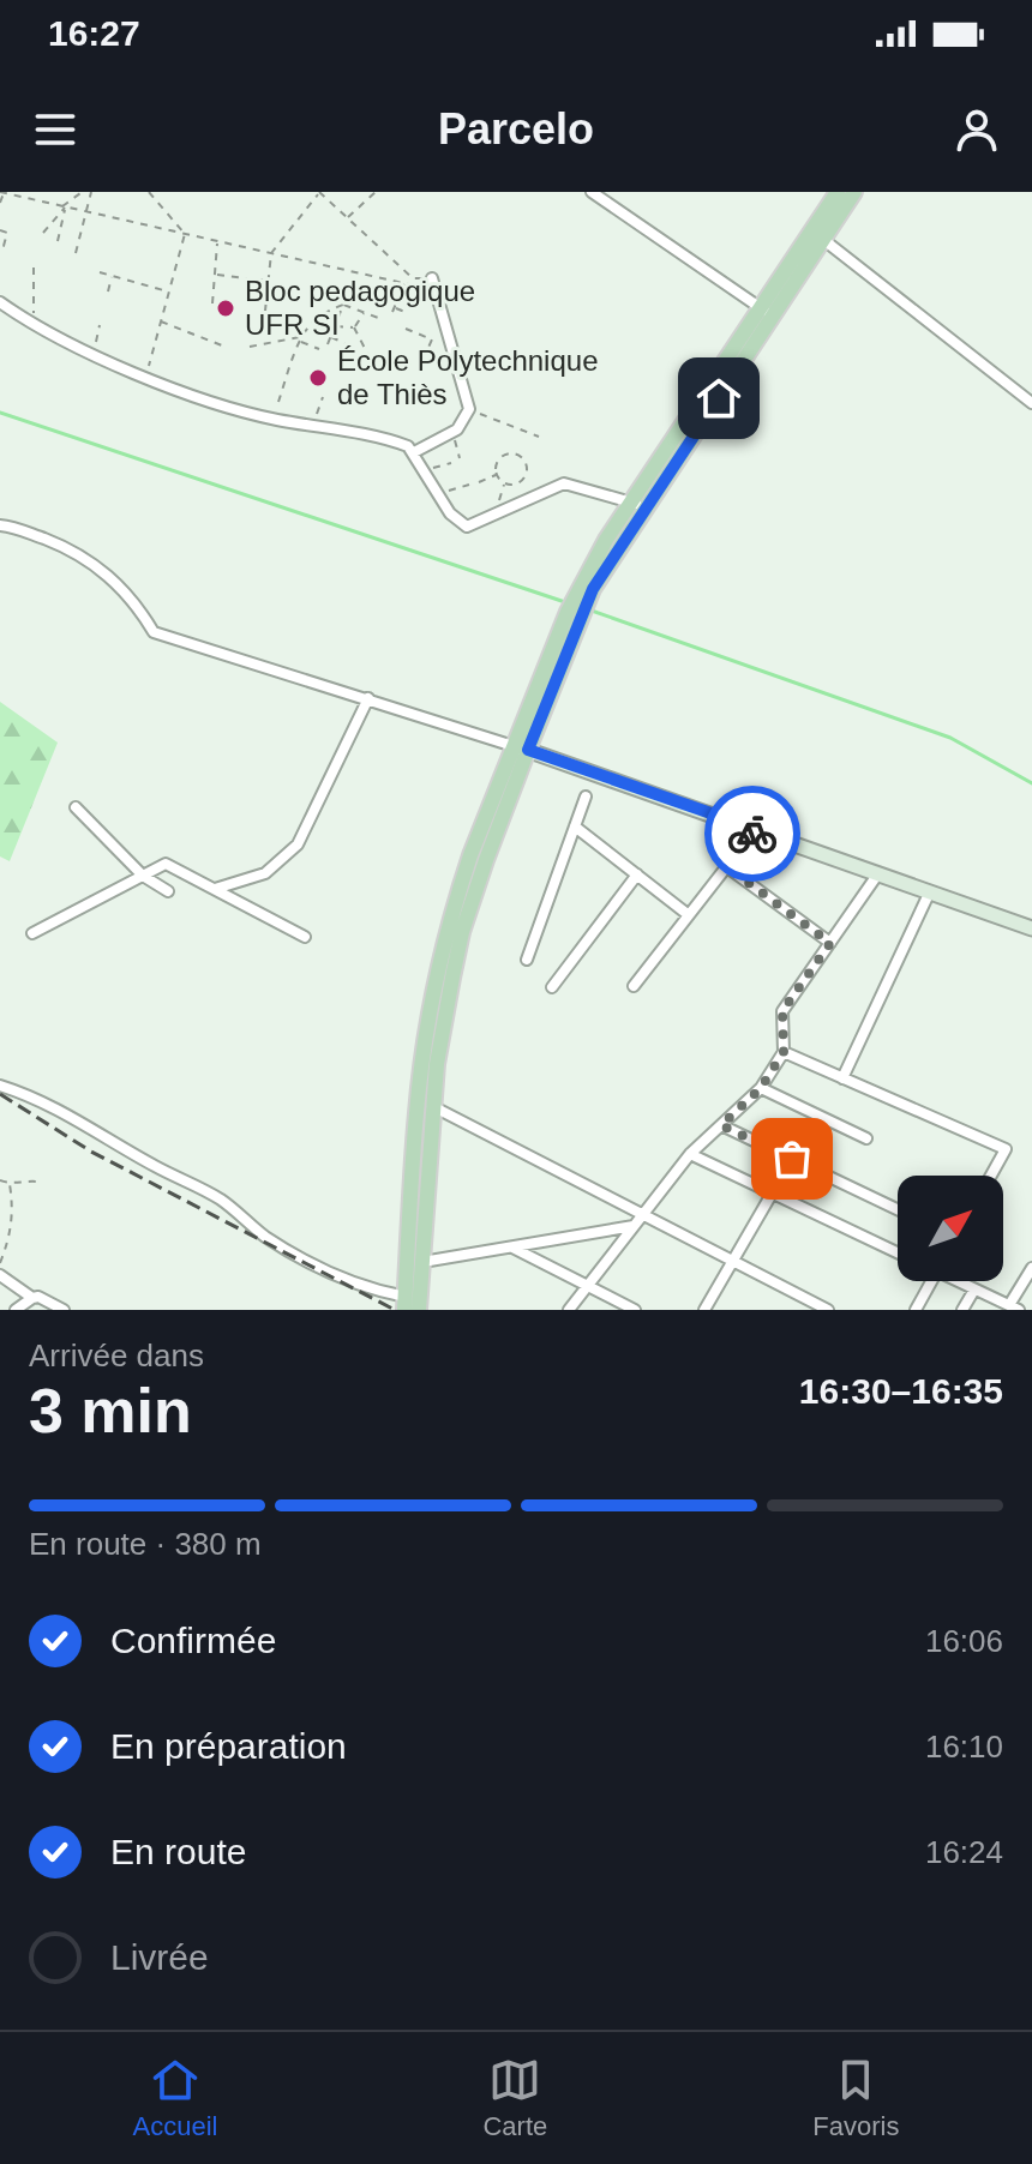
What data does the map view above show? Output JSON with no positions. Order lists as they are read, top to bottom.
{
  "places": ["Bloc pedagogique UFR SI", "École Polytechnique de Thiès"],
  "north": "top right",
  "page": {
    "status": "16:27",
    "header": "Parcelo",
    "heading": ["3 min", "Arrivée dans", "16:30–16:35"],
    "bar": "En route · 380 m",
    "list": [
      ["Confirmée", "16:06"],
      ["En préparation", "16:10"],
      ["En route", "16:24"],
      "Livrée"
    ],
    "tabs": ["Accueil", "Carte", "Favoris"]
  }
}
